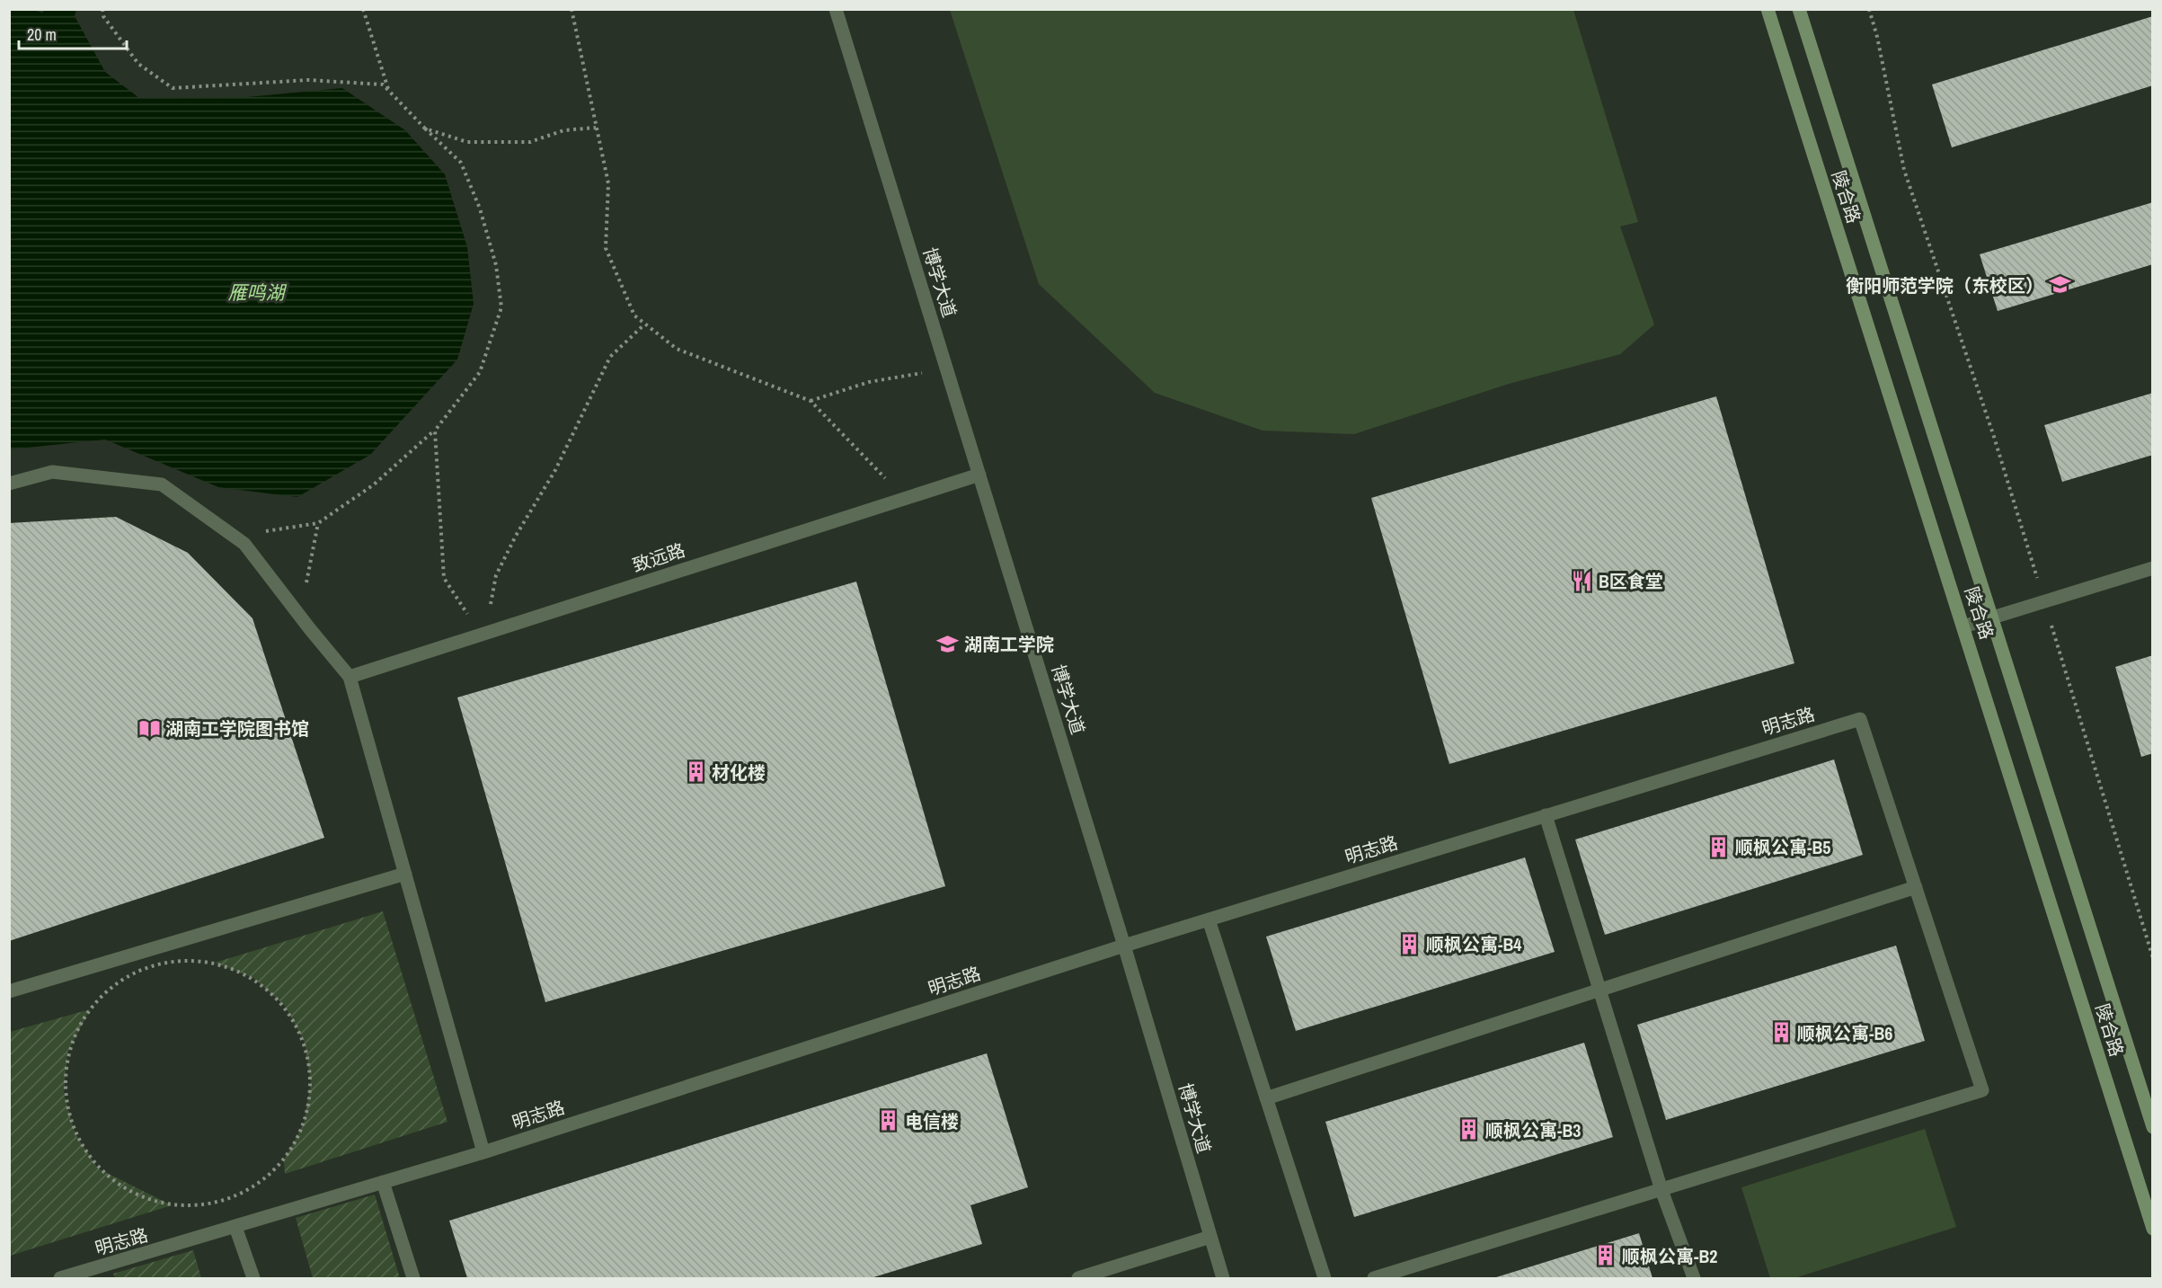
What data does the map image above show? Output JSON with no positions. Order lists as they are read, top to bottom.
{
  "streets": {
    "street": [
      "陵合路",
      "博学大道",
      "致远路",
      "明志路"
    ]
  },
  "crossings": [
    ["博学大道", "致远路"],
    ["博学大道", "明志路"]
  ],
  "water": ["雁鸣湖"],
  "places": {
    "school or university": ["衡阳师范学院（东校区）", "湖南工学院"],
    "restaurant": ["B区食堂"],
    "library": ["湖南工学院图书馆"],
    "building": [
      "材化楼",
      "顺枫公寓-B5",
      "顺枫公寓-B4",
      "顺枫公寓-B6",
      "电信楼",
      "顺枫公寓-B3",
      "顺枫公寓-B2"
    ]
  },
  "scale_bar": "20 m"
}
